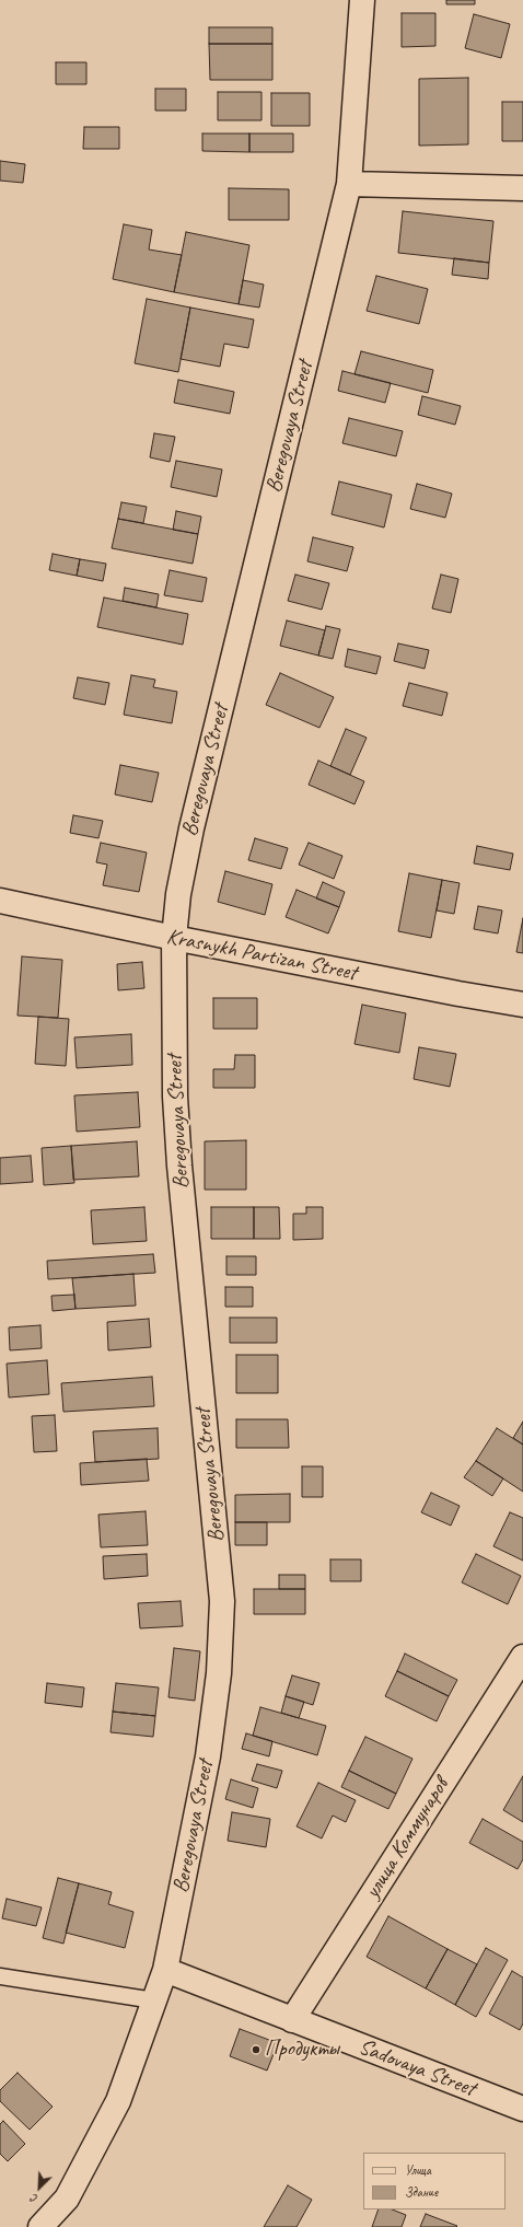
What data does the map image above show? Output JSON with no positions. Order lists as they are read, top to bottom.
{
  "streets": {
    "street": [
      "Beregovaya Street",
      "Krasnykh Partizan Street",
      "улица Коммунаров",
      "Sadovaya Street"
    ]
  },
  "crossings": [
    ["Beregovaya Street", "Krasnykh Partizan Street"],
    ["Beregovaya Street", "Sadovaya Street"],
    ["улица Коммунаров", "Sadovaya Street"]
  ],
  "places": ["Продукты"],
  "legend": ["Улица", "Здание"],
  "north": "bottom left"
}
